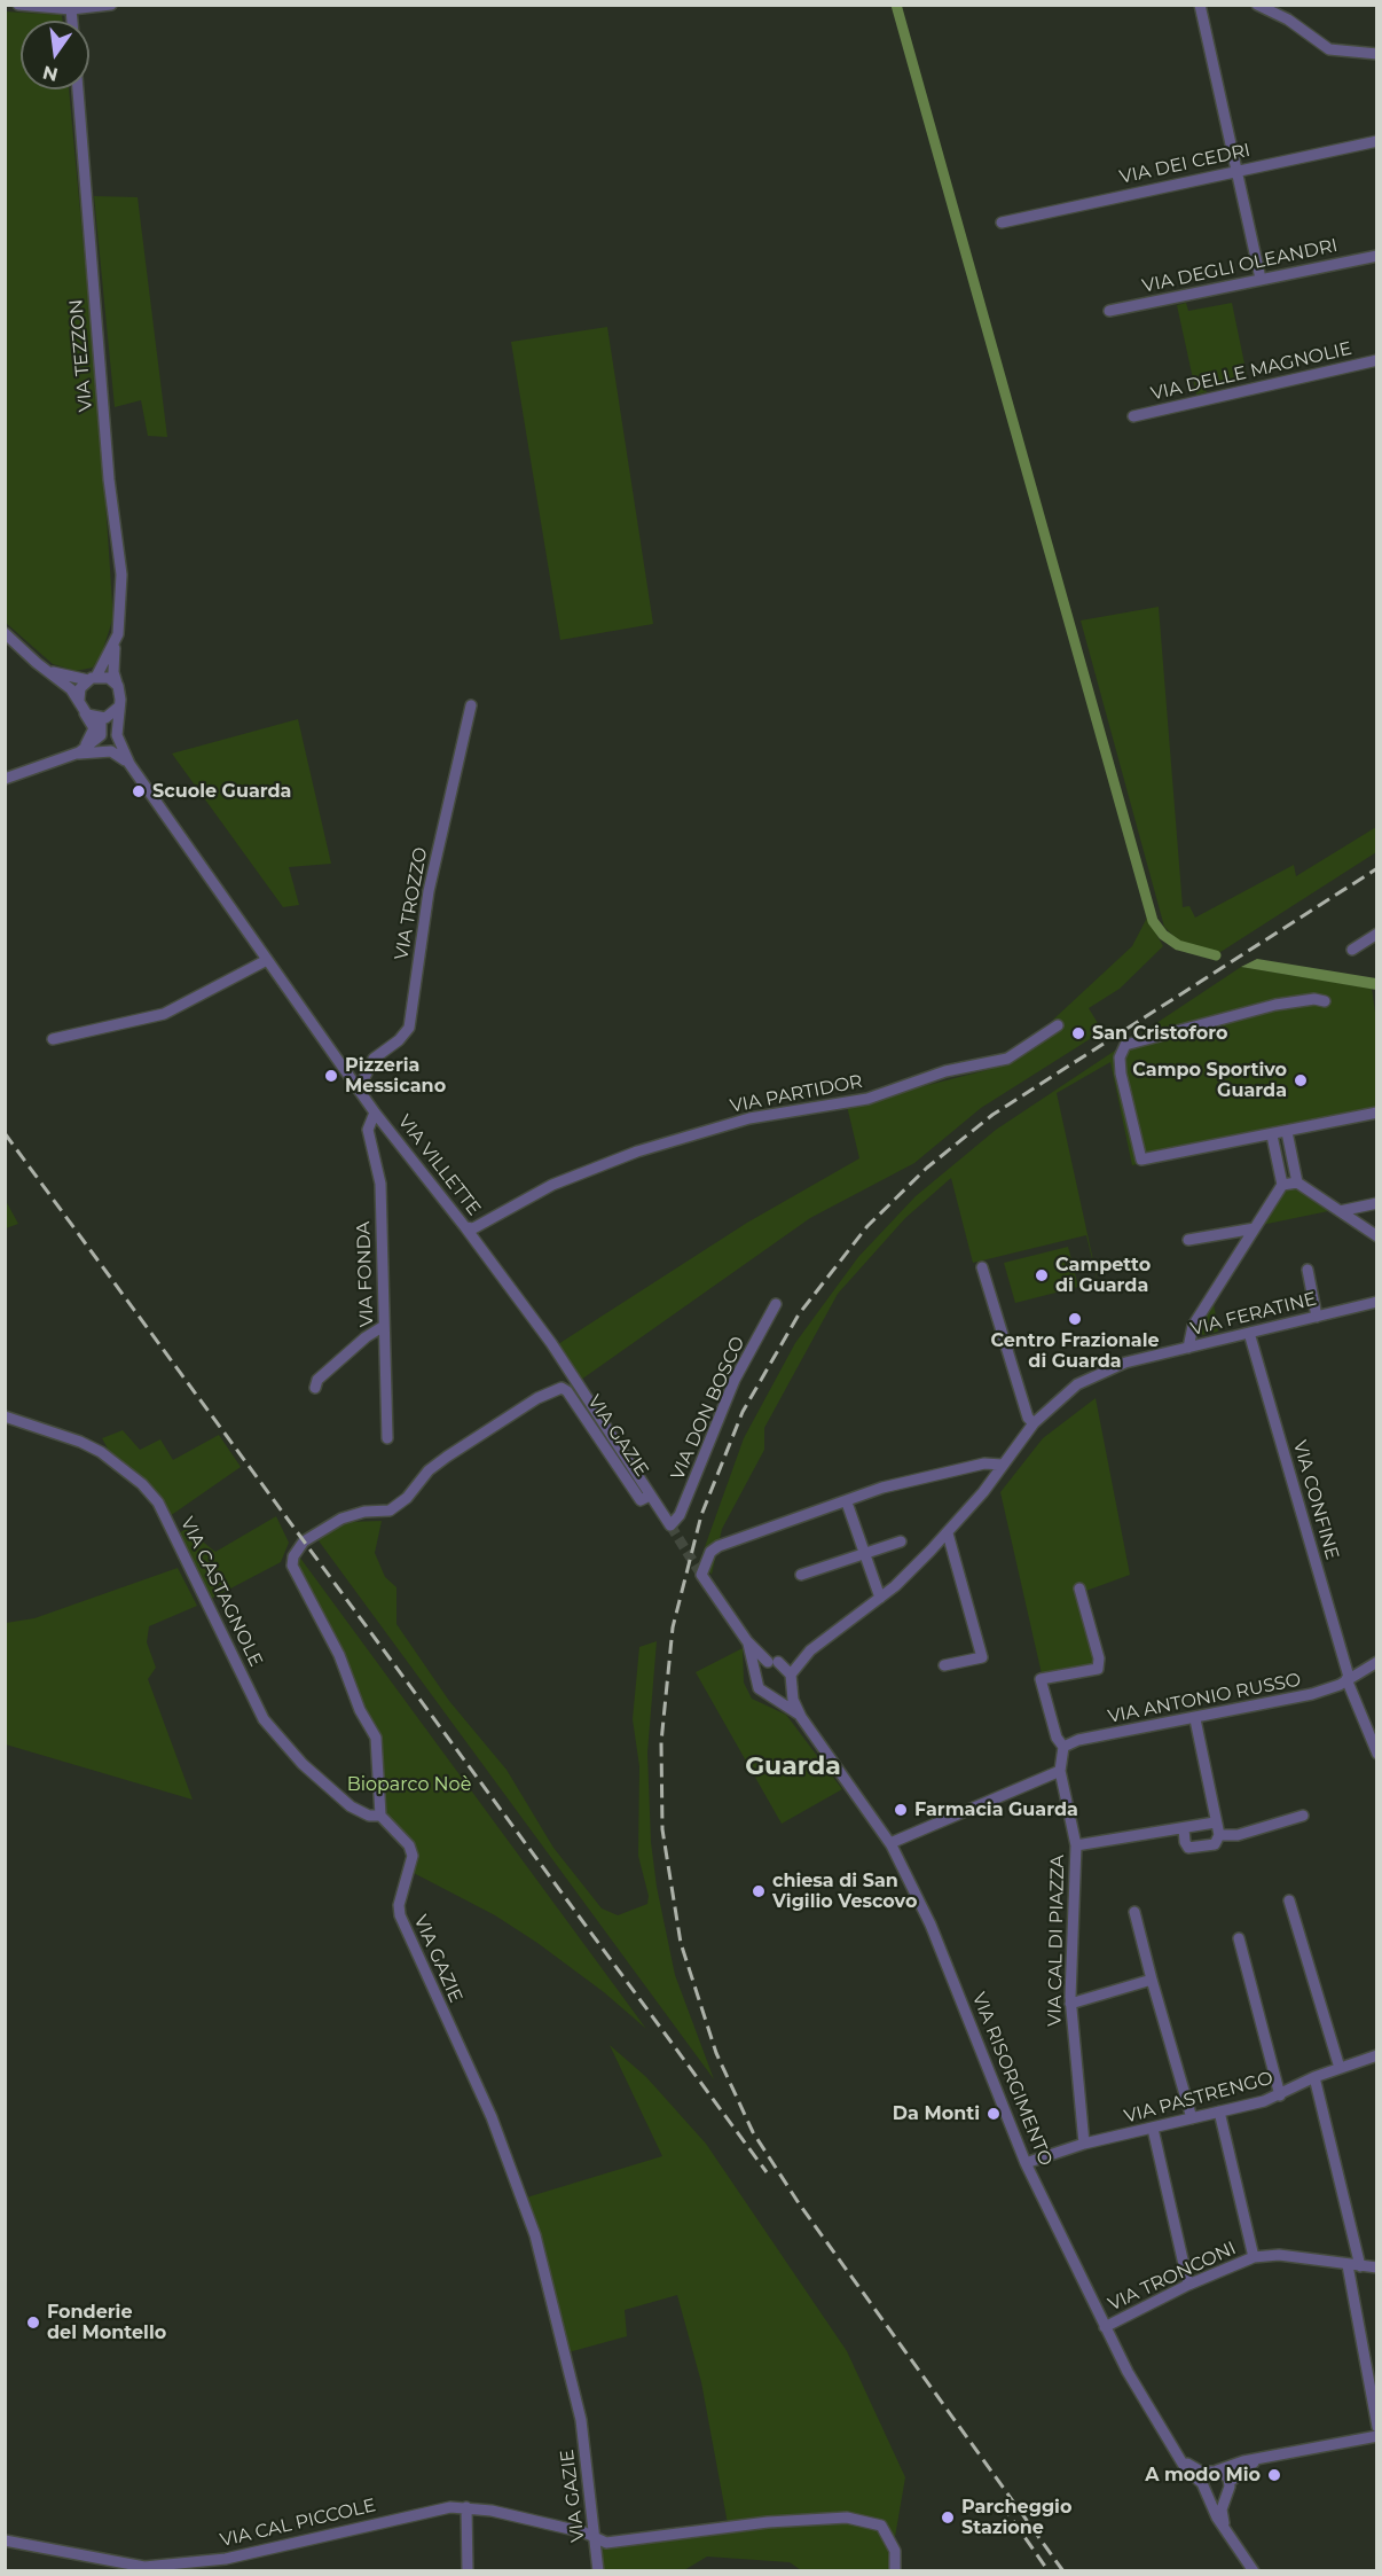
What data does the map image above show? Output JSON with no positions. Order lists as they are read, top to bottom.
{
  "streets": {
    "street": [
      "VIA DEI CEDRI",
      "VIA DEGLI OLEANDRI",
      "VIA TEZZON",
      "VIA DELLE MAGNOLIE",
      "VIA TROZZO",
      "VIA PARTIDOR",
      "VIA VILLETTE",
      "VIA FONDA",
      "VIA FERATINE",
      "VIA DON BOSCO",
      "VIA GAZIE",
      "VIA CONFINE",
      "VIA CASTAGNOLE",
      "VIA ANTONIO RUSSO",
      "VIA CAL DI PIAZZA",
      "VIA RISORGIMENTO",
      "VIA PASTRENGO",
      "VIA TRONCONI",
      "VIA CAL PICCOLE"
    ]
  },
  "crossings": [
    ["VIA TEZZON", "VIA VILLETTE"],
    ["VIA TROZZO", "VIA VILLETTE"],
    ["VIA PARTIDOR", "VIA VILLETTE"],
    ["VIA VILLETTE", "VIA FONDA"],
    ["VIA VILLETTE", "VIA DON BOSCO"],
    ["VIA VILLETTE", "VIA GAZIE"],
    ["VIA FERATINE", "VIA CONFINE"],
    ["VIA FERATINE", "VIA RISORGIMENTO"],
    ["VIA GAZIE", "VIA CASTAGNOLE"],
    ["VIA GAZIE", "VIA CAL PICCOLE"],
    ["VIA CONFINE", "VIA ANTONIO RUSSO"],
    ["VIA ANTONIO RUSSO", "VIA CAL DI PIAZZA"],
    ["VIA CAL DI PIAZZA", "VIA PASTRENGO"],
    ["VIA RISORGIMENTO", "VIA PASTRENGO"],
    ["VIA RISORGIMENTO", "VIA TRONCONI"]
  ],
  "districts": ["Guarda"],
  "parks": ["Bioparco Noè"],
  "places": [
    "Scuole Guarda",
    "San Cristoforo",
    "Pizzeria Messicano",
    "Campo Sportivo Guarda",
    "Campetto di Guarda",
    "Centro Frazionale di Guarda",
    "Farmacia Guarda",
    "chiesa di San Vigilio Vescovo",
    "Da Monti",
    "Fonderie del Montello",
    "A modo Mio",
    "Parcheggio Stazione"
  ],
  "north": "bottom"
}
